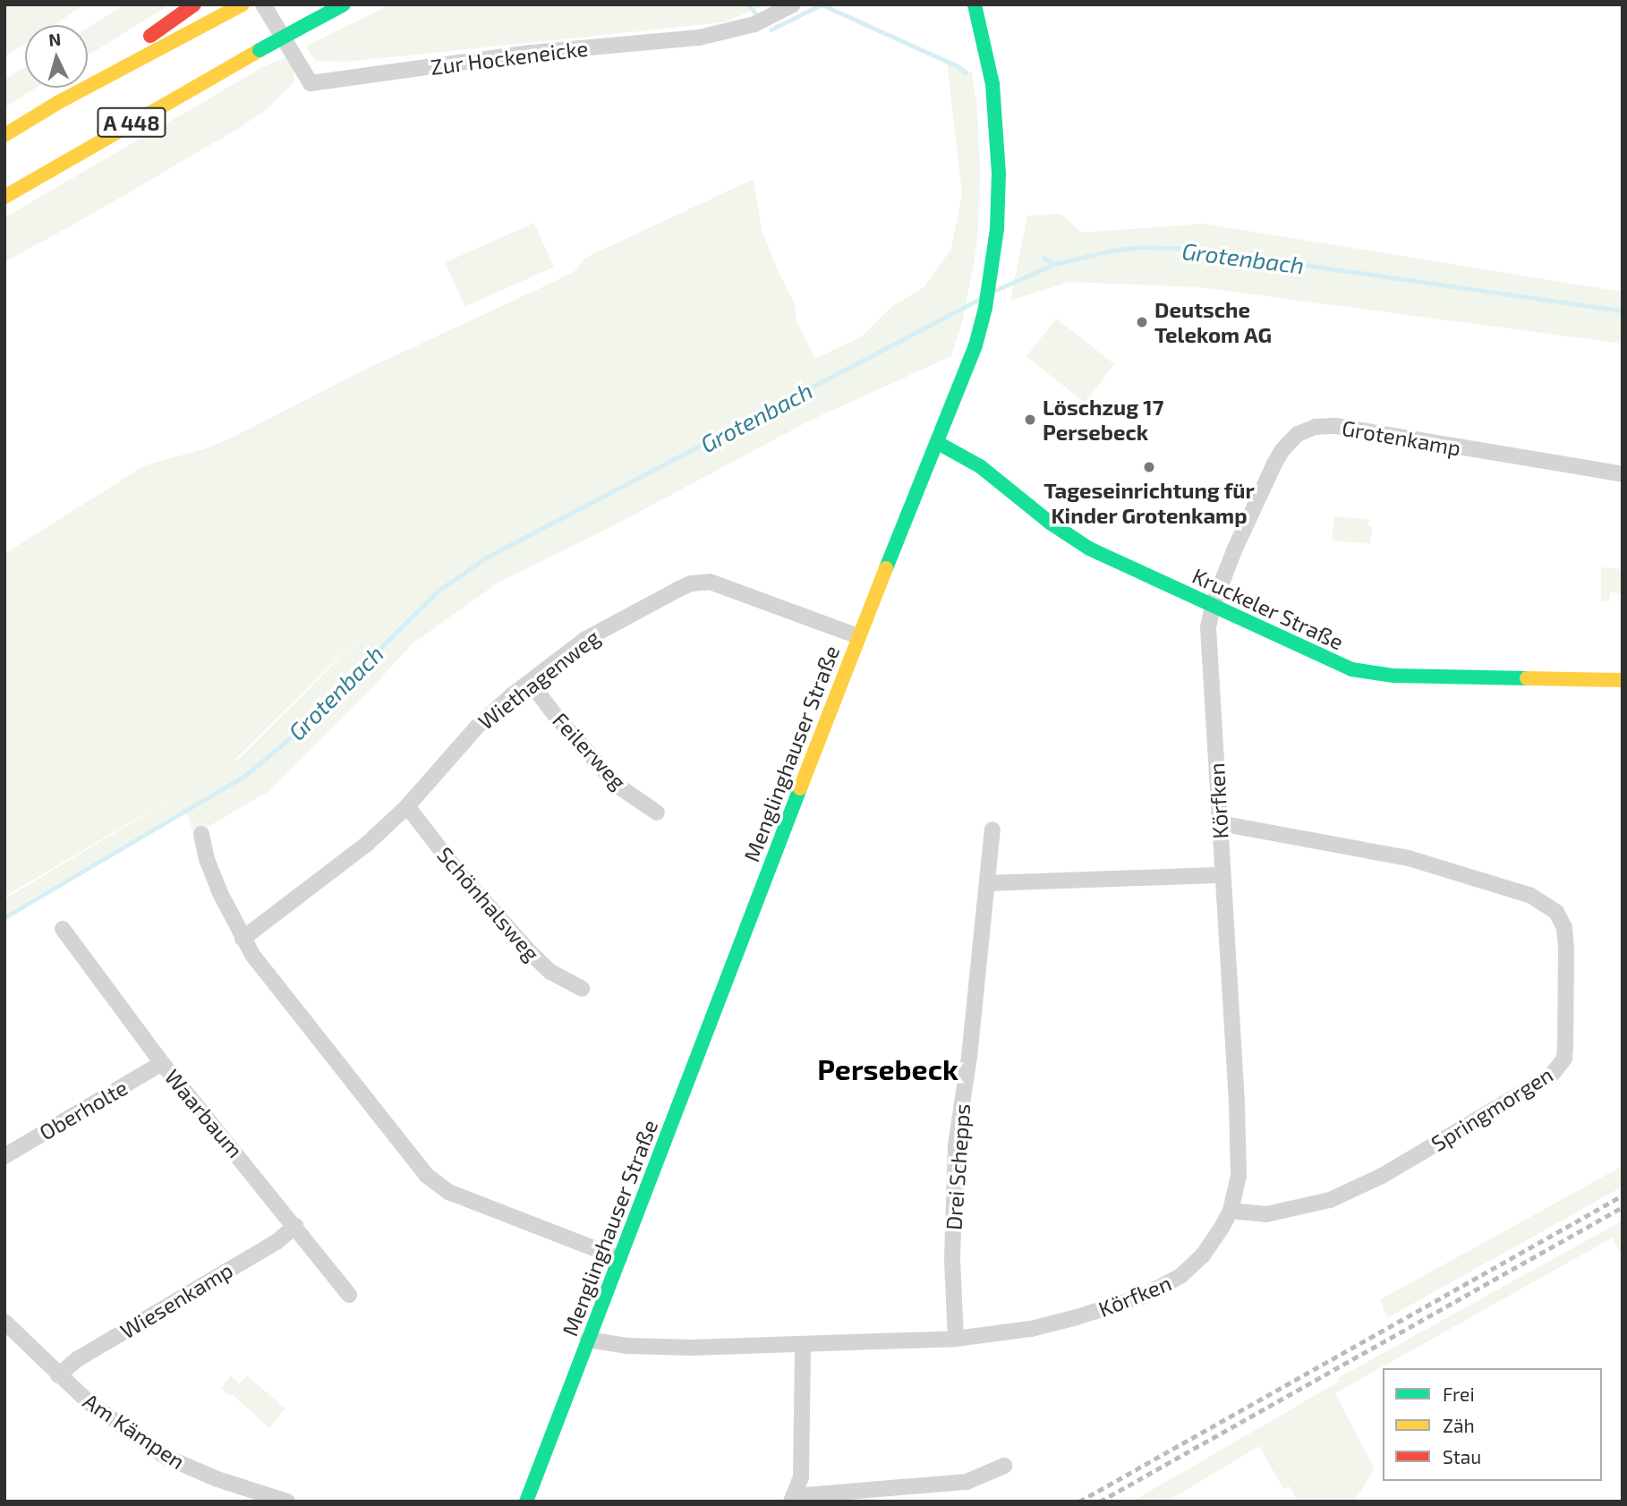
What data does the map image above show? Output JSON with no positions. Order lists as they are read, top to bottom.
{
  "streets": {
    "main road": ["A 448", "Kruckeler Straße", "Menglinghauser Straße"],
    "street": [
      "Zur Hockeneicke",
      "Grotenkamp",
      "Wiethagenweg",
      "Feilerweg",
      "Körfken",
      "Schönhalsweg",
      "Springmorgen",
      "Oberholte",
      "Waarbaum",
      "Drei Schepps",
      "Wiesenkamp",
      "Am Kämpen"
    ]
  },
  "crossings": [
    ["Grotenkamp", "Kruckeler Straße"],
    ["Grotenkamp", "Körfken"],
    ["Kruckeler Straße", "Menglinghauser Straße"],
    ["Kruckeler Straße", "Körfken"],
    ["Wiethagenweg", "Feilerweg"],
    ["Wiethagenweg", "Menglinghauser Straße"],
    ["Wiethagenweg", "Schönhalsweg"],
    ["Menglinghauser Straße", "Körfken"],
    ["Körfken", "Springmorgen"],
    ["Körfken", "Drei Schepps"],
    ["Oberholte", "Waarbaum"],
    ["Waarbaum", "Wiesenkamp"],
    ["Wiesenkamp", "Am Kämpen"]
  ],
  "districts": ["Persebeck"],
  "water": ["Grotenbach"],
  "places": ["Deutsche Telekom AG", "Löschzug 17 Persebeck", "Tageseinrichtung für Kinder Grotenkamp"],
  "legend": ["Frei", "Zäh", "Stau"],
  "north": "top"
}
